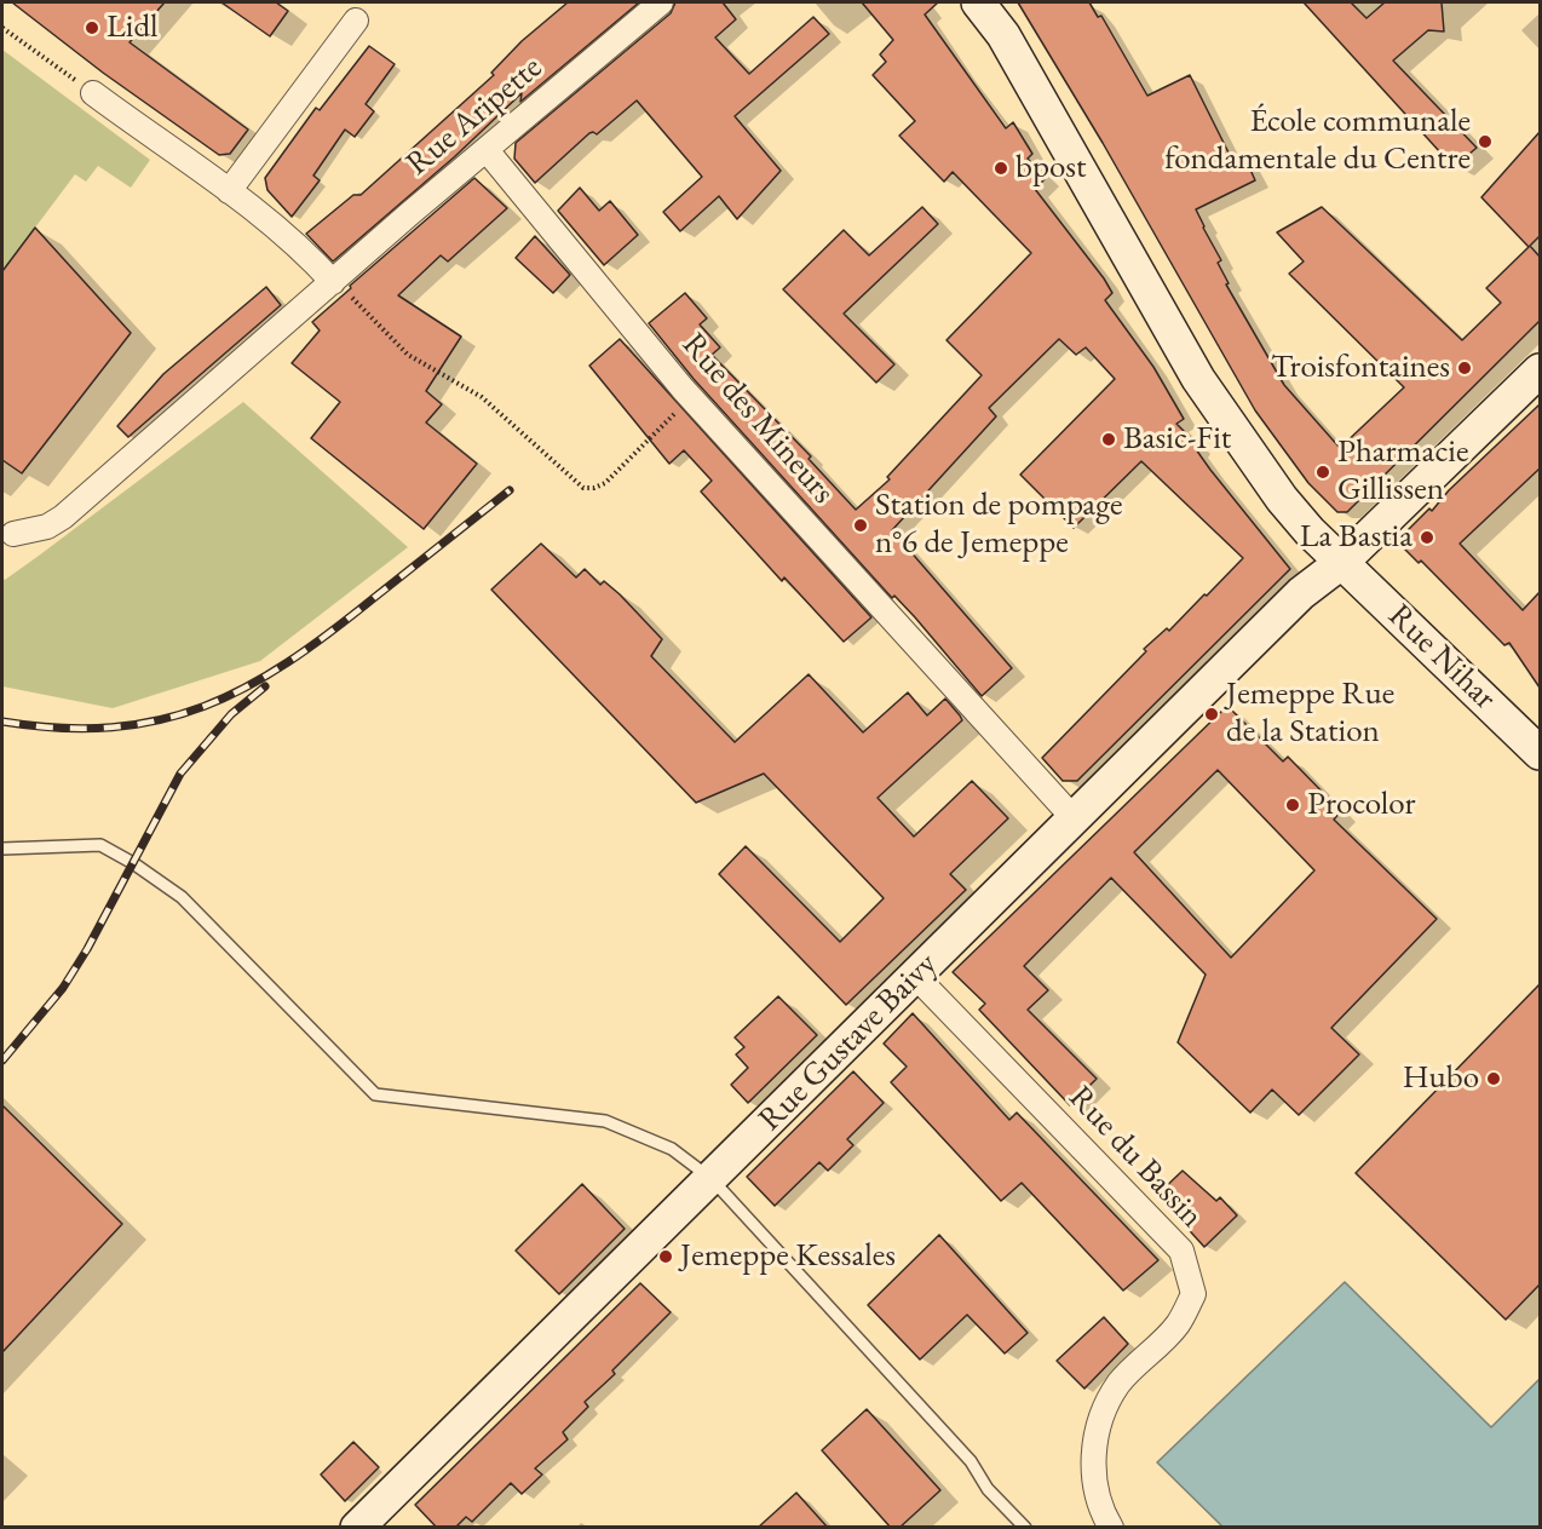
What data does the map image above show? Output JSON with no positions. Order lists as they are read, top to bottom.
{
  "streets": {
    "street": [
      "Rue Aripette",
      "Rue des Mineurs",
      "Rue Nihar",
      "Rue Gustave Baivy",
      "Rue du Bassin"
    ]
  },
  "crossings": [
    ["Rue Aripette", "Rue des Mineurs"],
    ["Rue des Mineurs", "Rue Gustave Baivy"],
    ["Rue Nihar", "Rue Gustave Baivy"],
    ["Rue Gustave Baivy", "Rue du Bassin"]
  ],
  "places": [
    "Lidl",
    "École communale fondamentale du Centre",
    "bpost",
    "Troisfontaines",
    "Basic-Fit",
    "Pharmacie Gillissen",
    "Station de pompage n°6 de Jemeppe",
    "La Bastia",
    "Jemeppe Rue de la Station",
    "Procolor",
    "Hubo",
    "Jemeppe Kessales"
  ]
}
